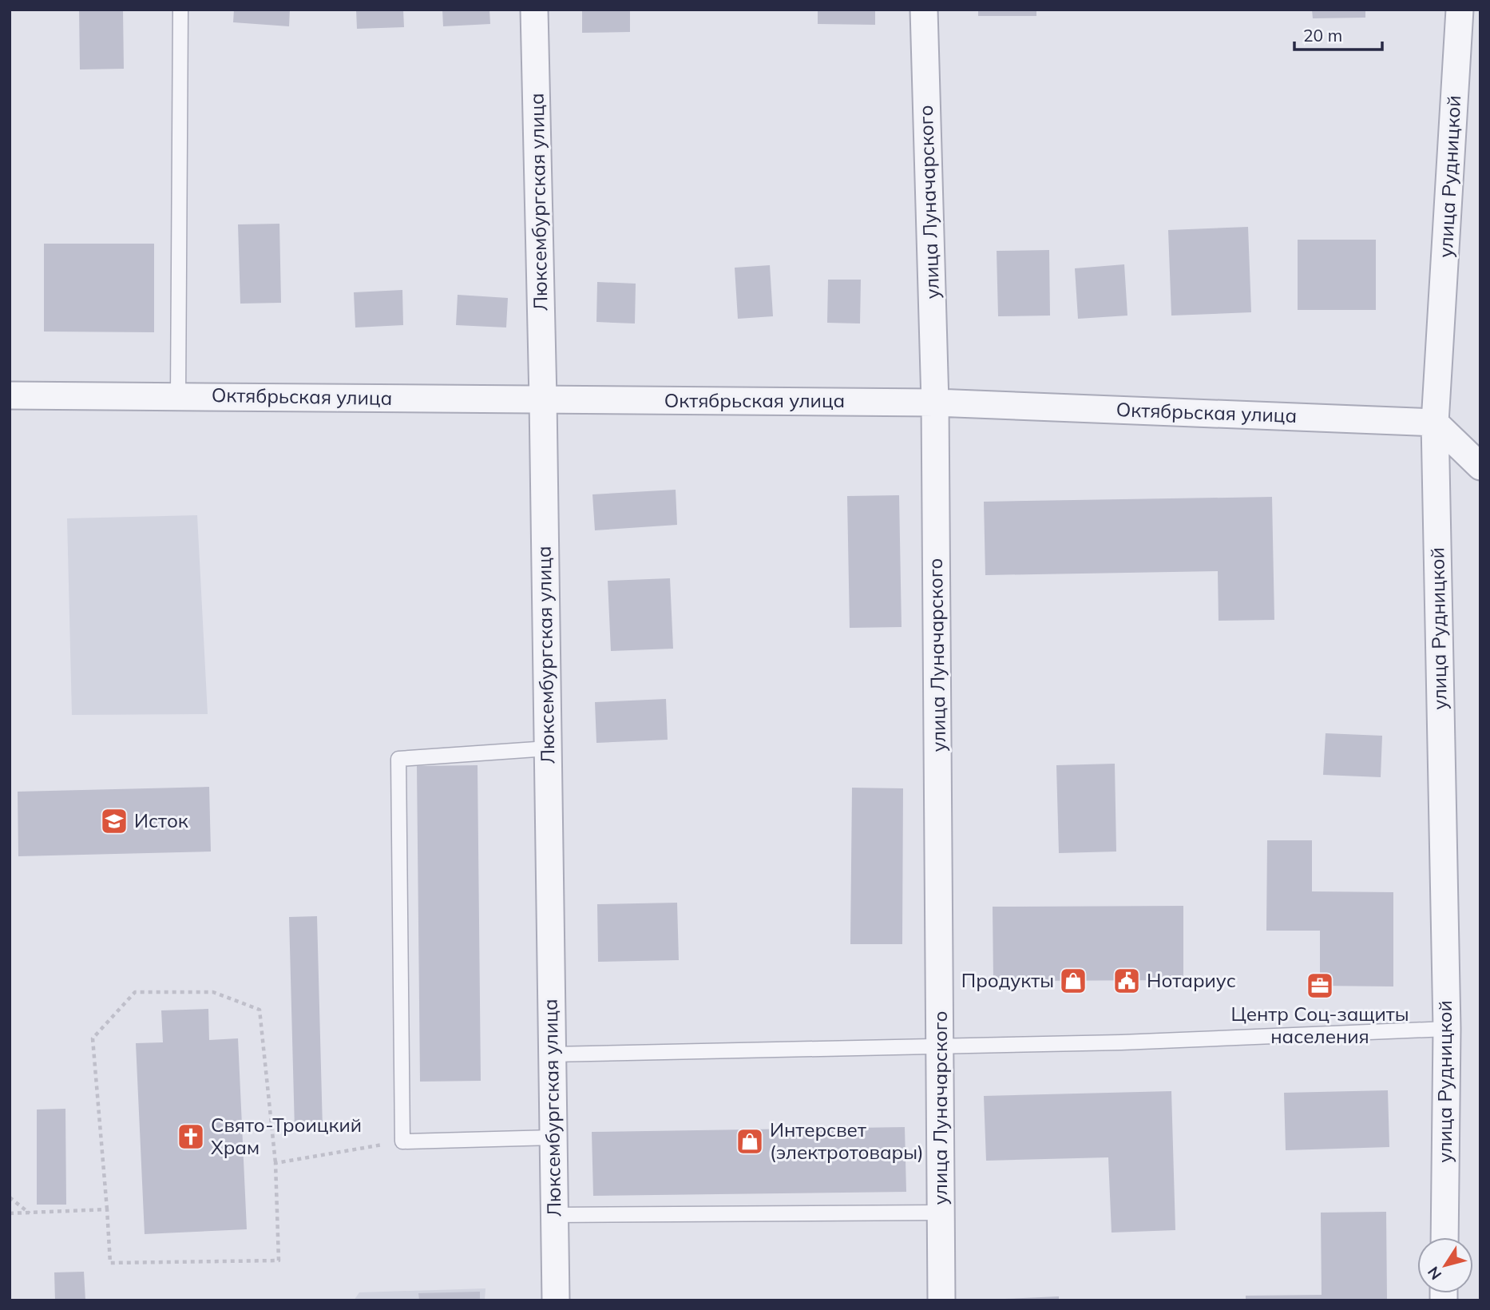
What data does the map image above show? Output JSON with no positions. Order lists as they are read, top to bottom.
{
  "streets": {
    "street": [
      "улица Рудницкой",
      "Люксембургская улица",
      "улица Луначарского",
      "Октябрьская улица"
    ]
  },
  "crossings": [
    ["улица Рудницкой", "Октябрьская улица"],
    ["Люксембургская улица", "Октябрьская улица"],
    ["улица Луначарского", "Октябрьская улица"]
  ],
  "places": {
    "school or university": ["Исток"],
    "shop": ["Продукты", "Интерсвет (электротовары)"],
    "public building": ["Нотариус"],
    "office": ["Центр Соц-защиты населения"],
    "church": ["Свято-Троицкий Храм"]
  },
  "scale_bar": "20 m",
  "north": "bottom left"
}
